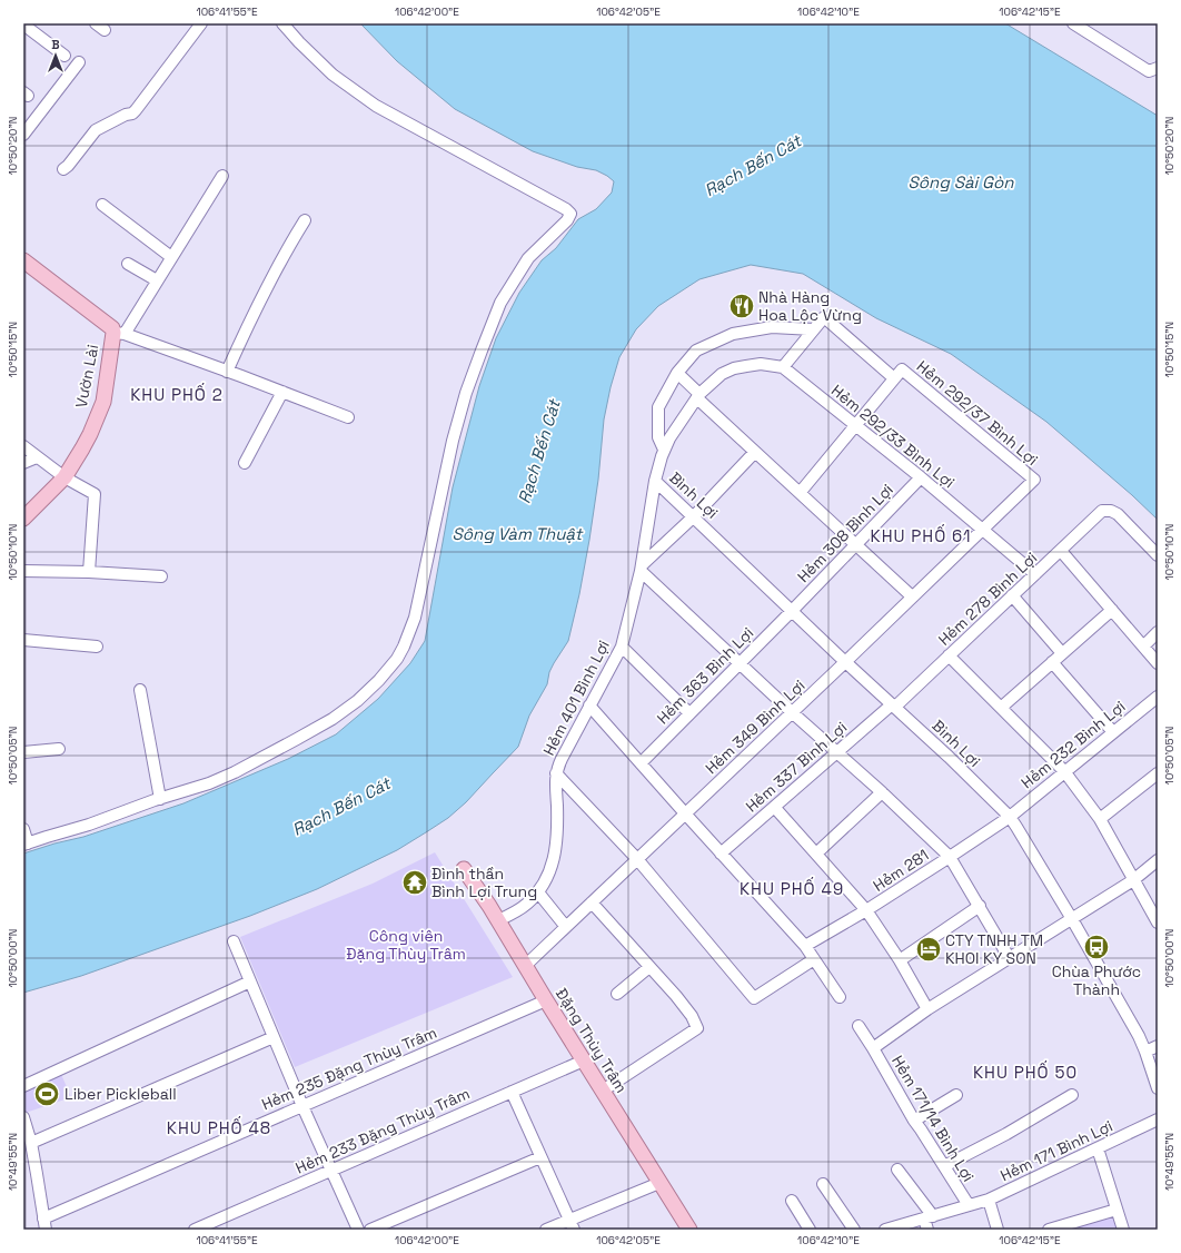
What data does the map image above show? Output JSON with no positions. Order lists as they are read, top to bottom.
{
  "streets": {
    "main road": ["Vườn Lài", "Đặng Thùy Trâm"],
    "street": [
      "Hẻm 292/37 Bình Lợi",
      "Hẻm 292/33 Bình Lợi",
      "Bình Lợi",
      "Hẻm 308 Bình Lợi",
      "Hẻm 278 Bình Lợi",
      "Hẻm 363 Bình Lợi",
      "Hẻm 401 Bình Lợi",
      "Hẻm 349 Bình Lợi",
      "Hẻm 232 Bình Lợi",
      "Hẻm 337 Bình Lợi",
      "Hẻm 281",
      "Hẻm 235 Đặng Thùy Trâm",
      "Hẻm 171/14 Bình Lợi",
      "Hẻm 233 Đặng Thùy Trâm",
      "Hẻm 171 Bình Lợi"
    ]
  },
  "crossings": [
    ["Hẻm 292/37 Bình Lợi", "Hẻm 349 Bình Lợi"],
    ["Hẻm 292/33 Bình Lợi", "Hẻm 308 Bình Lợi"],
    ["Hẻm 292/33 Bình Lợi", "Hẻm 278 Bình Lợi"],
    ["Hẻm 292/33 Bình Lợi", "Hẻm 401 Bình Lợi"],
    ["Hẻm 292/33 Bình Lợi", "Hẻm 349 Bình Lợi"],
    ["Bình Lợi", "Hẻm 308 Bình Lợi"],
    ["Bình Lợi", "Hẻm 278 Bình Lợi"],
    ["Bình Lợi", "Hẻm 363 Bình Lợi"],
    ["Bình Lợi", "Hẻm 401 Bình Lợi"],
    ["Bình Lợi", "Hẻm 349 Bình Lợi"],
    ["Bình Lợi", "Hẻm 232 Bình Lợi"],
    ["Bình Lợi", "Hẻm 337 Bình Lợi"],
    ["Bình Lợi", "Hẻm 281"],
    ["Hẻm 308 Bình Lợi", "Hẻm 363 Bình Lợi"],
    ["Hẻm 278 Bình Lợi", "Hẻm 337 Bình Lợi"],
    ["Hẻm 349 Bình Lợi", "Đặng Thùy Trâm"],
    ["Hẻm 232 Bình Lợi", "Hẻm 281"],
    ["Đặng Thùy Trâm", "Hẻm 235 Đặng Thùy Trâm"],
    ["Đặng Thùy Trâm", "Hẻm 233 Đặng Thùy Trâm"],
    ["Hẻm 171/14 Bình Lợi", "Hẻm 171 Bình Lợi"]
  ],
  "districts": [
    "KHU PHỐ 2",
    "KHU PHỐ 61",
    "KHU PHỐ 49",
    "KHU PHỐ 50",
    "KHU PHỐ 48"
  ],
  "water": ["Rạch Bến Cát", "Sông Sài Gòn", "Sông Vàm Thuật"],
  "parks": ["Công viên Đặng Thùy Trâm"],
  "places": {
    "restaurant": ["Nhà Hàng Hoa Lộc Vừng"],
    "temple": ["Đình thần Bình Lợi Trung"],
    "bus stop": ["Chùa Phước Thành"],
    "hotel": ["CTY TNHH TM KHOI KY SON"],
    "sports": ["Liber Pickleball"]
  },
  "north": "top",
  "coordinates": [
    "106°41'55\"E",
    "106°42'00\"E",
    "106°42'05\"E",
    "106°42'10\"E",
    "106°42'15\"E",
    "10°50'20\"N",
    "10°50'15\"N",
    "10°50'10\"N",
    "10°50'05\"N",
    "10°50'00\"N",
    "10°49'55\"N"
  ]
}
